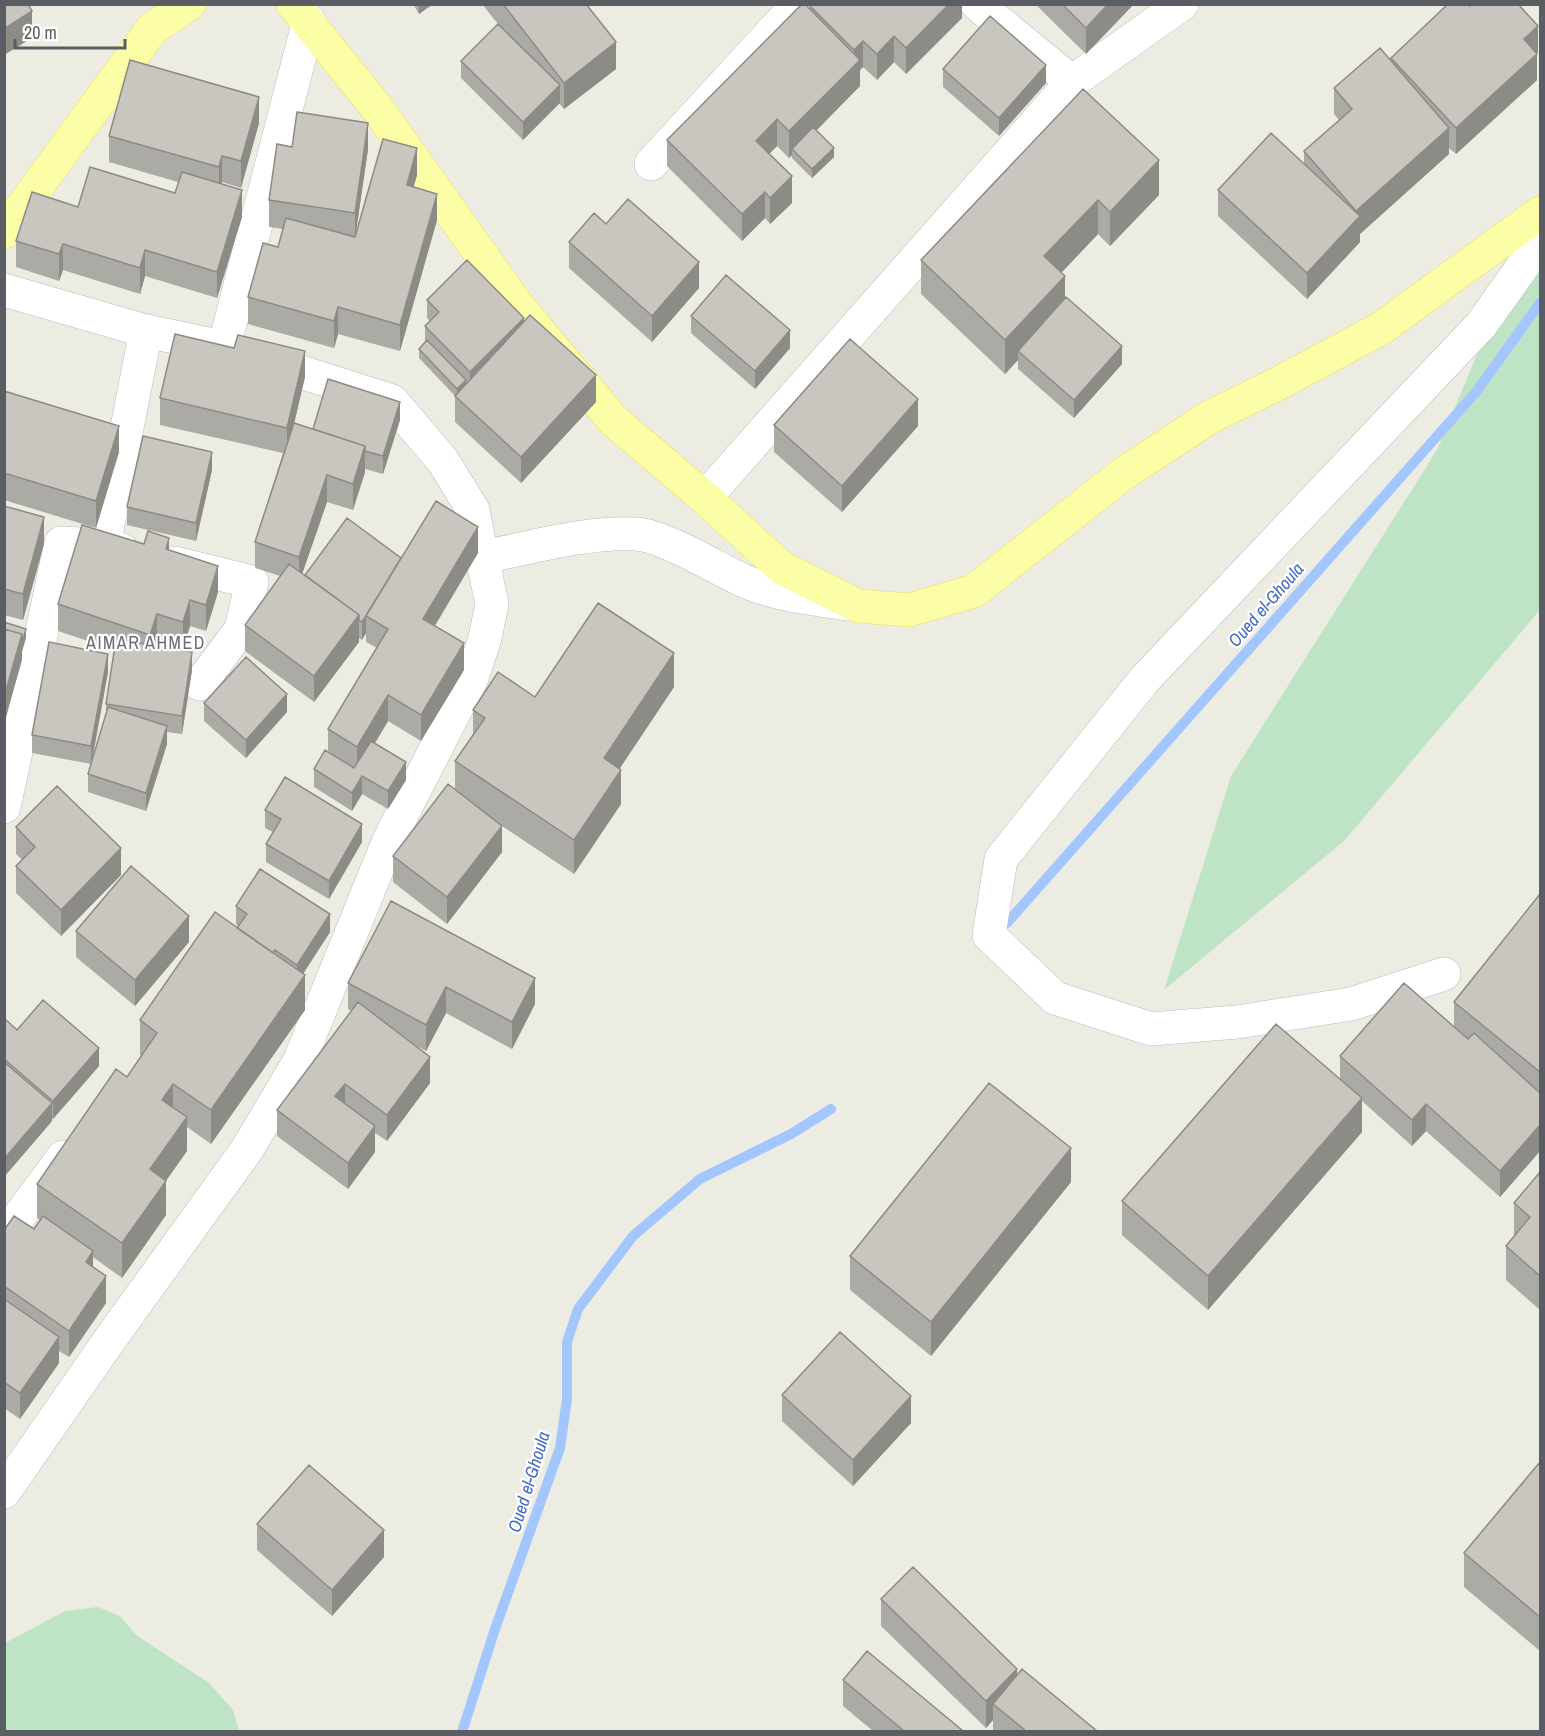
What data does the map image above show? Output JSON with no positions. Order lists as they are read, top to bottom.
{
  "districts": ["AIMAR AHMED"],
  "water": ["Oued el-Ghoula"],
  "scale_bar": "20 m"
}
